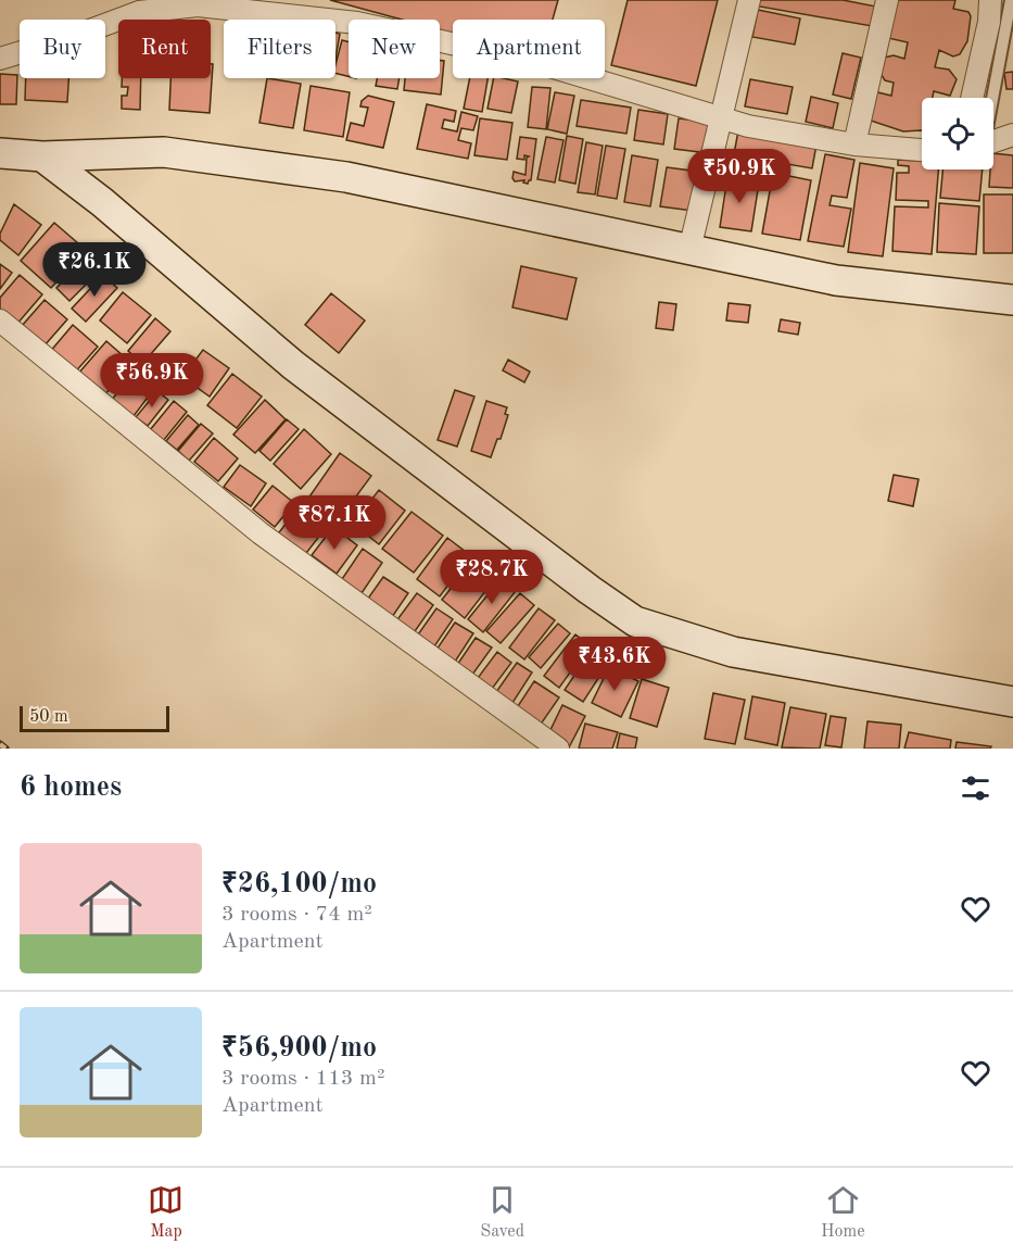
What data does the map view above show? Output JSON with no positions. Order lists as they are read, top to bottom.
{
  "scale_bar": "50 m",
  "page": {
    "chip": [
      "Buy",
      "Rent",
      "Filters",
      "New",
      "Apartment"
    ],
    "price": [
      "₹50.9K",
      "₹26.1K",
      "₹56.9K",
      "₹87.1K",
      "₹28.7K",
      "₹43.6K"
    ],
    "scale": "50 m",
    "heading": "6 homes",
    "list": [
      {
        "name": "₹26,100/mo",
        "note": "3 rooms · 74 m² · Apartment"
      },
      {
        "name": "₹56,900/mo",
        "note": "3 rooms · 113 m² · Apartment"
      }
    ],
    "tabs": ["Map", "Saved", "Home"]
  }
}
